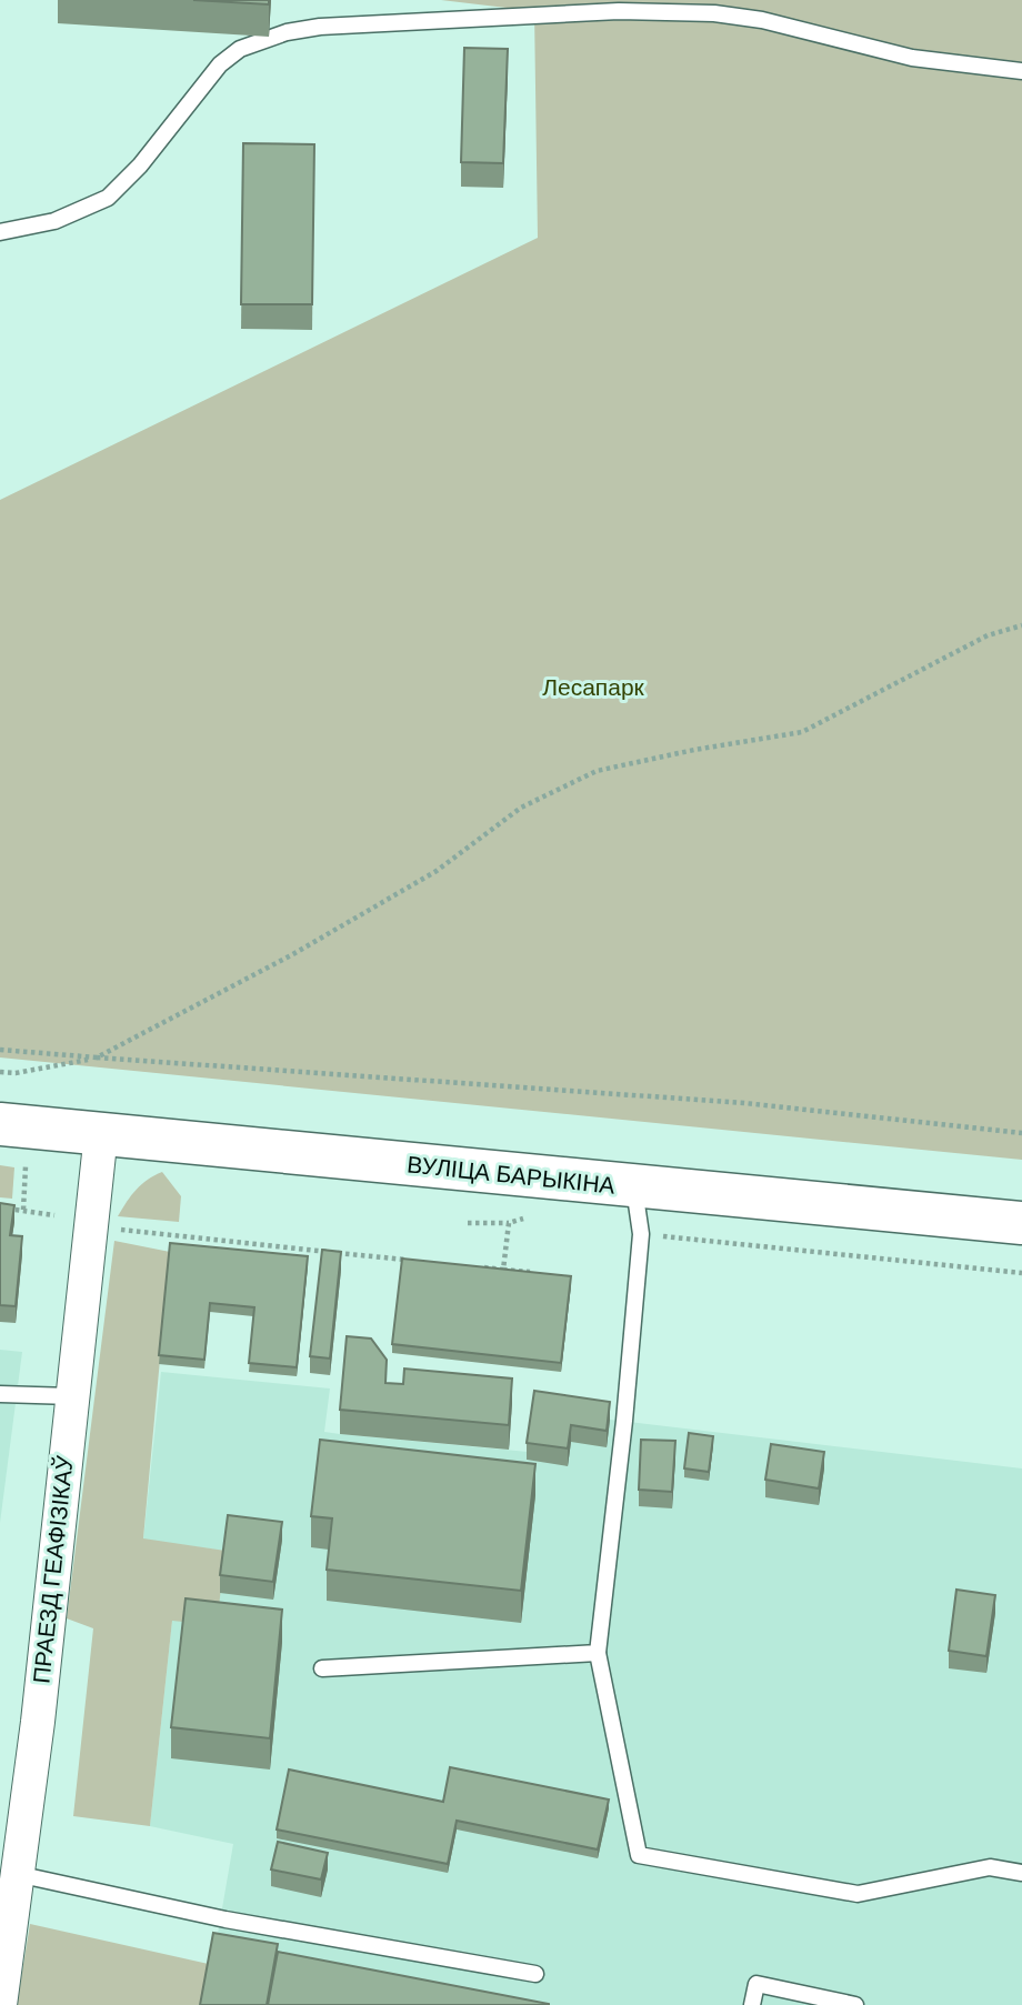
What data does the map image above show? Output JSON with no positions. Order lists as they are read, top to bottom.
{
  "streets": {
    "main road": ["ВУЛІЦА БАРЫКІНА"],
    "street": ["ПРАЕЗД ГЕАФІЗІКАЎ"]
  },
  "crossings": [
    ["ВУЛІЦА БАРЫКІНА", "ПРАЕЗД ГЕАФІЗІКАЎ"]
  ],
  "parks": ["Лесапарк"]
}
